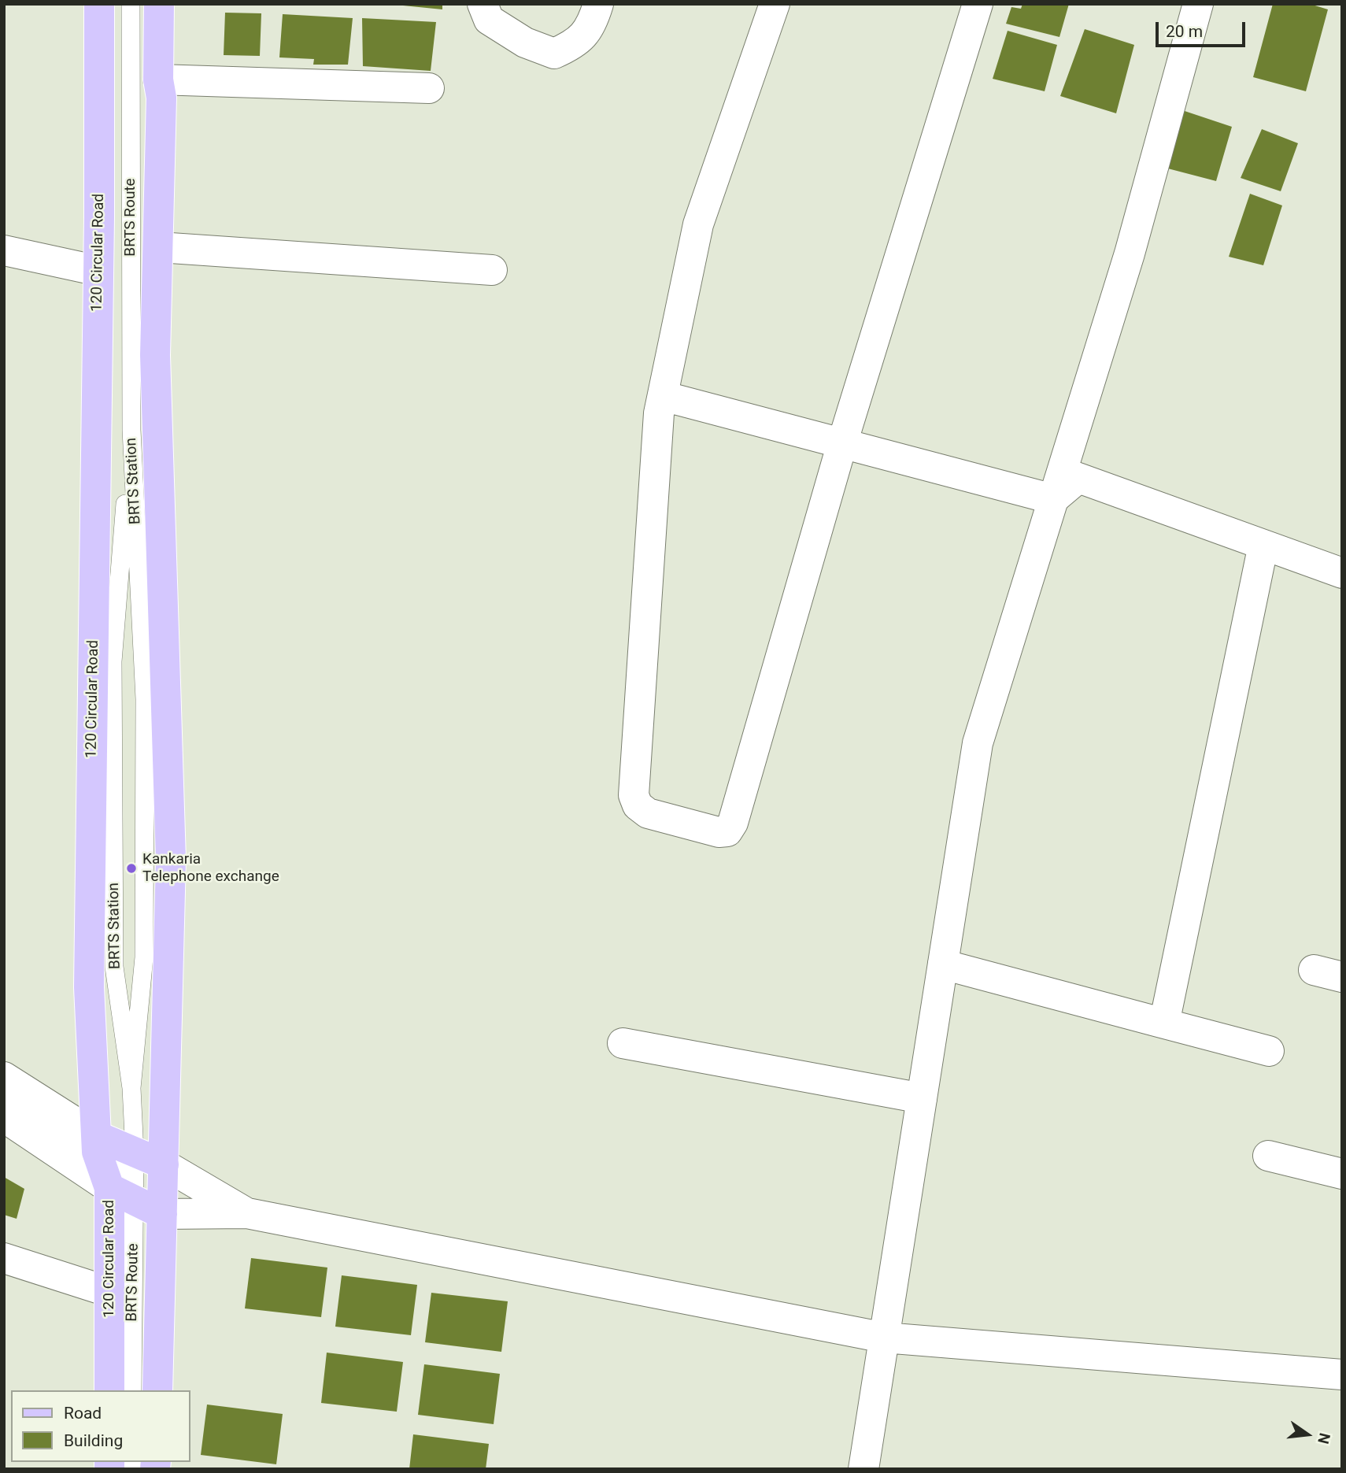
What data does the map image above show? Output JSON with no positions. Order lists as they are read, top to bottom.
{
  "streets": {
    "main road": ["120 Circular Road"],
    "lane": ["BRTS Route", "BRTS Station"]
  },
  "crossings": [
    ["BRTS Route", "120 Circular Road"],
    ["BRTS Route", "BRTS Station"]
  ],
  "places": ["Kankaria Telephone exchange"],
  "legend": ["Road", "Building"],
  "scale_bar": "20 m",
  "north": "right"
}
